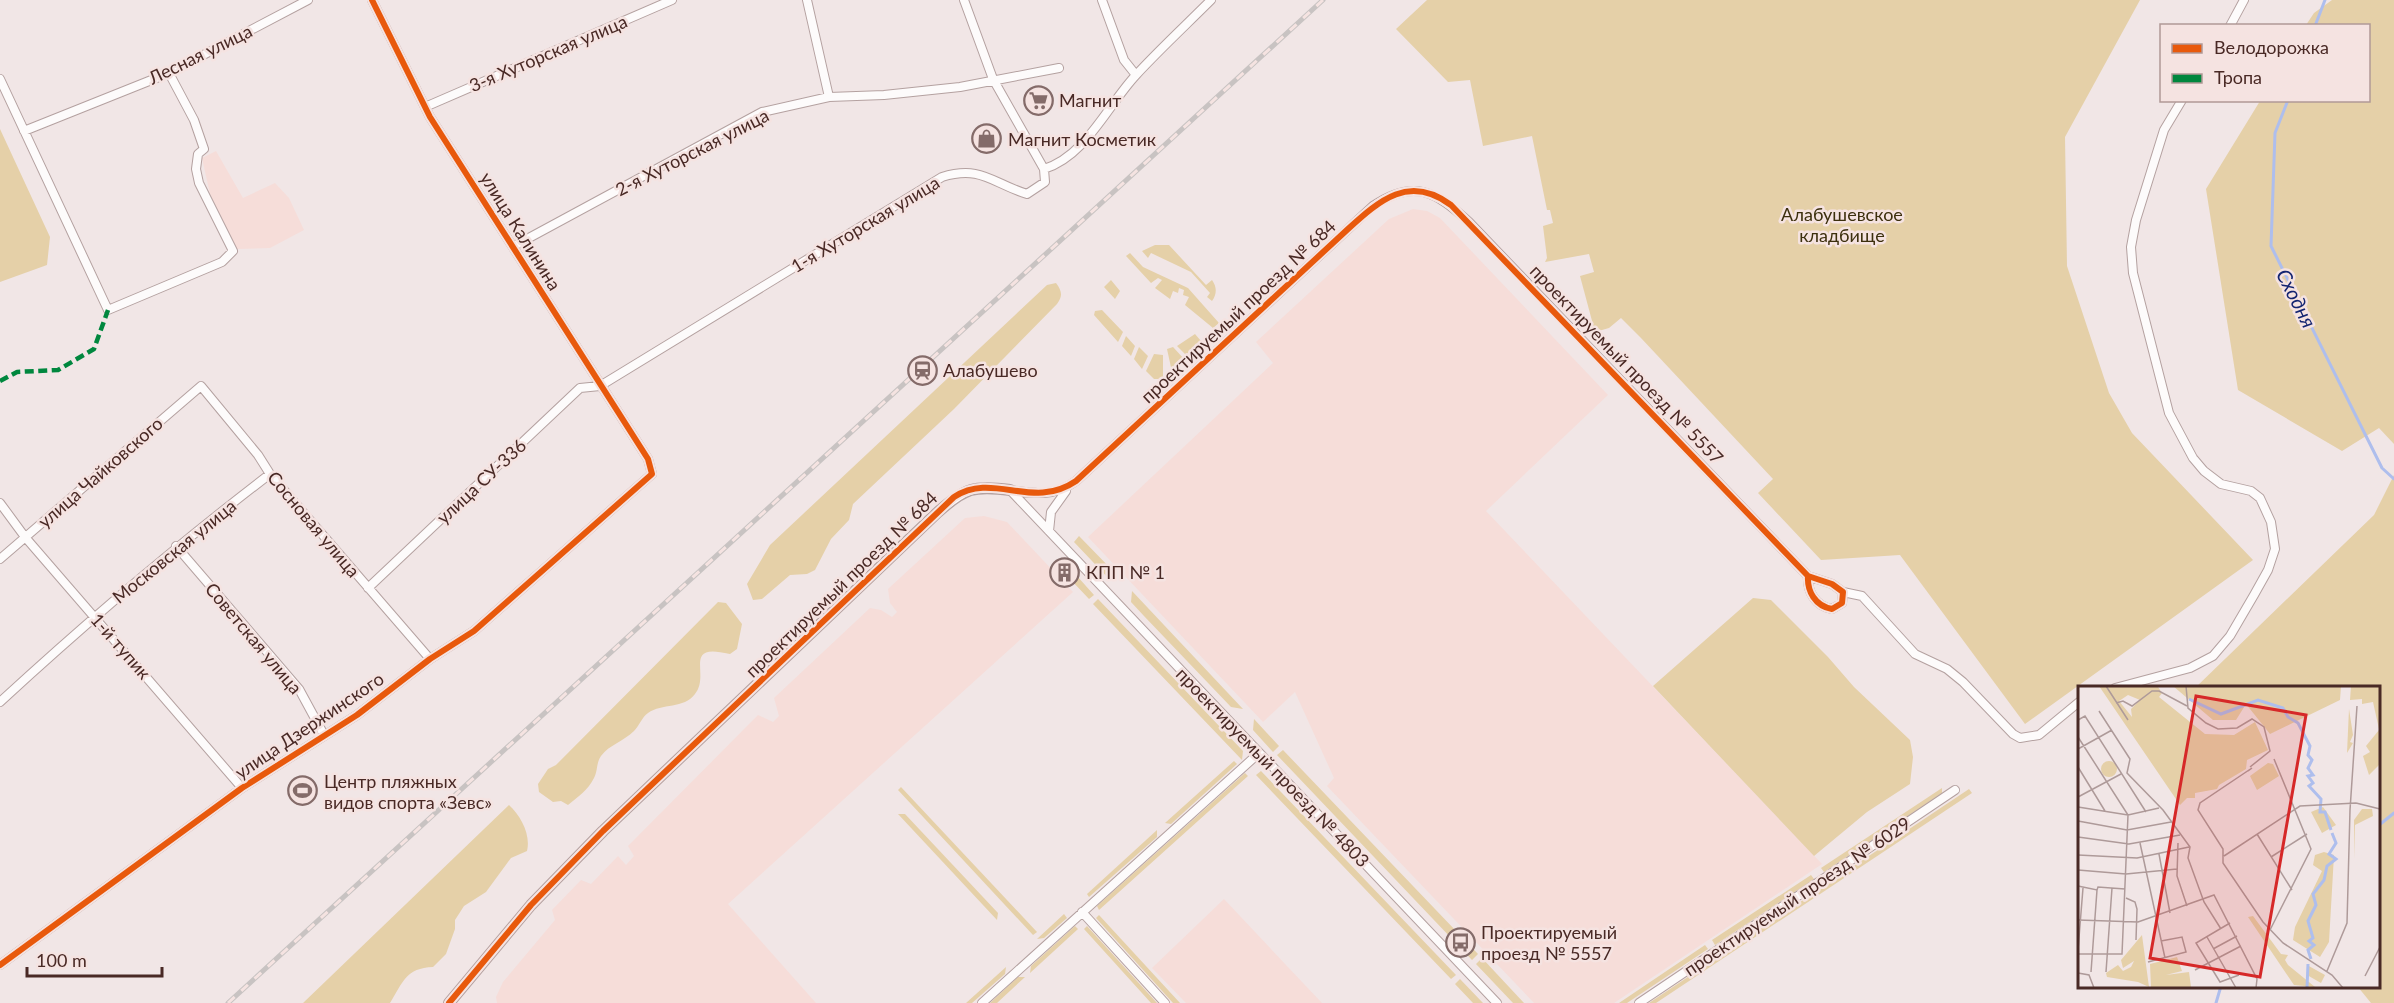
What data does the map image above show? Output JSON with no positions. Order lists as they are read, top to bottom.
{
  "streets": {
    "street": [
      "3-я Хуторская улица",
      "Лесная улица",
      "2-я Хуторская улица",
      "1-я Хуторская улица",
      "улица Калинина",
      "проектируемый проезд № 684",
      "проектируемый проезд № 5557",
      "улица Чайковского",
      "улица СУ-336",
      "Сосновая улица",
      "Московская улица",
      "Советская улица",
      "1-й тупик",
      "улица Дзержинского",
      "проектируемый проезд № 4803",
      "проектируемый проезд № 6029"
    ]
  },
  "crossings": [
    ["3-я Хуторская улица", "улица Калинина"],
    ["2-я Хуторская улица", "улица Калинина"],
    ["1-я Хуторская улица", "улица Калинина"],
    ["1-я Хуторская улица", "улица СУ-336"],
    ["улица Калинина", "улица СУ-336"],
    ["улица Калинина", "улица Дзержинского"],
    ["проектируемый проезд № 684", "проектируемый проезд № 5557"],
    ["проектируемый проезд № 684", "проектируемый проезд № 4803"],
    ["улица Чайковского", "Сосновая улица"],
    ["улица Чайковского", "1-й тупик"],
    ["улица СУ-336", "Сосновая улица"],
    ["Сосновая улица", "Московская улица"],
    ["Сосновая улица", "улица Дзержинского"],
    ["Московская улица", "Советская улица"],
    ["Московская улица", "1-й тупик"],
    ["Советская улица", "улица Дзержинского"],
    ["1-й тупик", "улица Дзержинского"]
  ],
  "water": ["Сходня"],
  "parks": ["Алабушевское кладбище"],
  "places": {
    "supermarket": ["Магнит"],
    "shop": ["Магнит Косметик"],
    "station": ["Алабушево"],
    "building": ["КПП № 1"],
    "sports": ["Центр пляжных видов спорта «Зевс»"],
    "bus stop": ["Проектируемый проезд № 5557"]
  },
  "legend": ["Велодорожка", "Тропа"],
  "scale_bar": "100 m"
}
